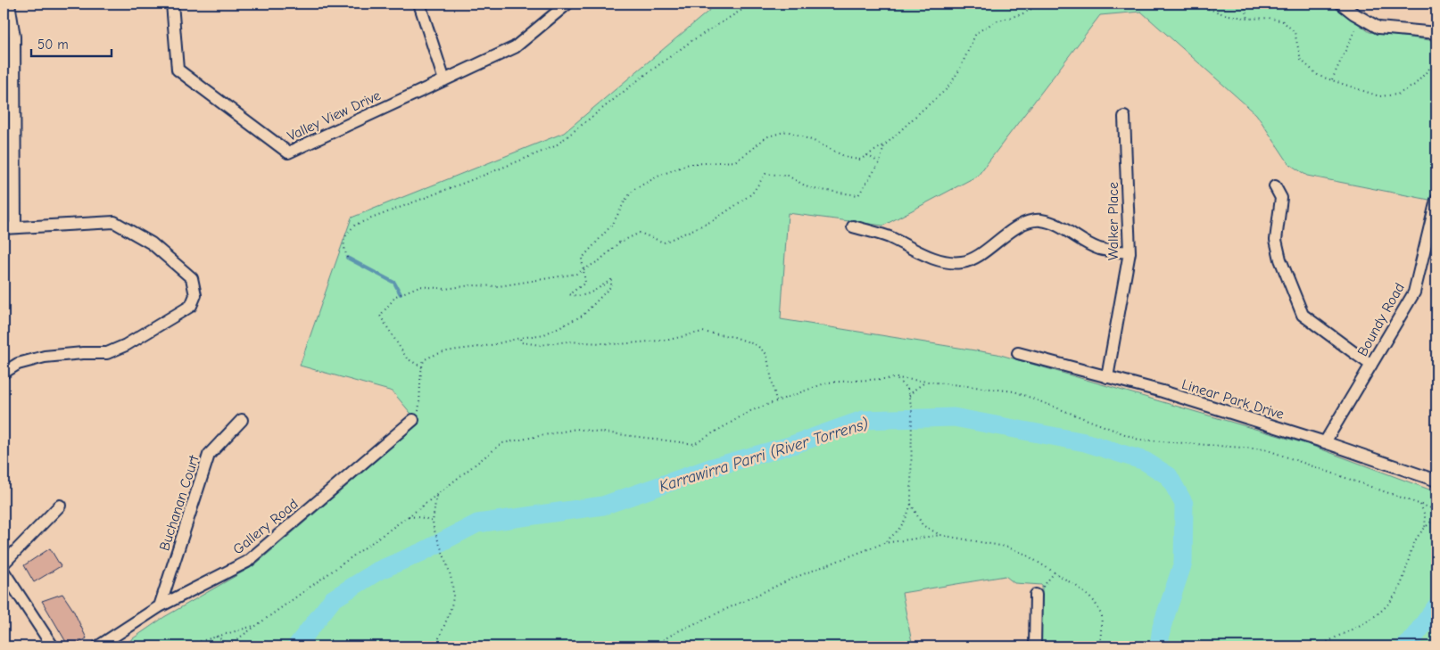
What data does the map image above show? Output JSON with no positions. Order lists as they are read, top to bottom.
{
  "streets": {
    "street": [
      "Valley View Drive",
      "Walker Place",
      "Boundy Road",
      "Linear Park Drive",
      "Buchanan Court",
      "Gallery Road"
    ]
  },
  "crossings": [
    ["Walker Place", "Linear Park Drive"],
    ["Boundy Road", "Linear Park Drive"],
    ["Buchanan Court", "Gallery Road"]
  ],
  "water": ["Karrawirra Parri (River Torrens)"],
  "scale_bar": "50 m"
}
